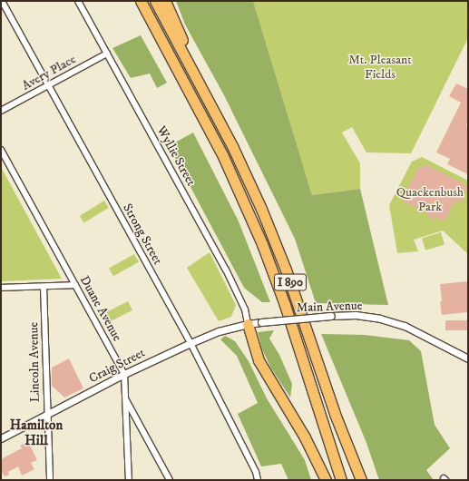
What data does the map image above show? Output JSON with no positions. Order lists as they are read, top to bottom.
{
  "streets": {
    "highway": ["I 890"],
    "street": [
      "Avery Place",
      "Wyllie Street",
      "Strong Street",
      "Main Avenue",
      "Duane Avenue",
      "Lincoln Avenue",
      "Craig Street"
    ]
  },
  "crossings": [
    ["Avery Place", "Wyllie Street"],
    ["Avery Place", "Strong Street"],
    ["Wyllie Street", "Main Avenue"],
    ["Wyllie Street", "Craig Street"],
    ["Strong Street", "Craig Street"],
    ["Main Avenue", "Craig Street"],
    ["Duane Avenue", "Craig Street"],
    ["Lincoln Avenue", "Craig Street"]
  ],
  "districts": ["Hamilton Hill"],
  "parks": ["Mt. Pleasant Fields", "Quackenbush Park"]
}
